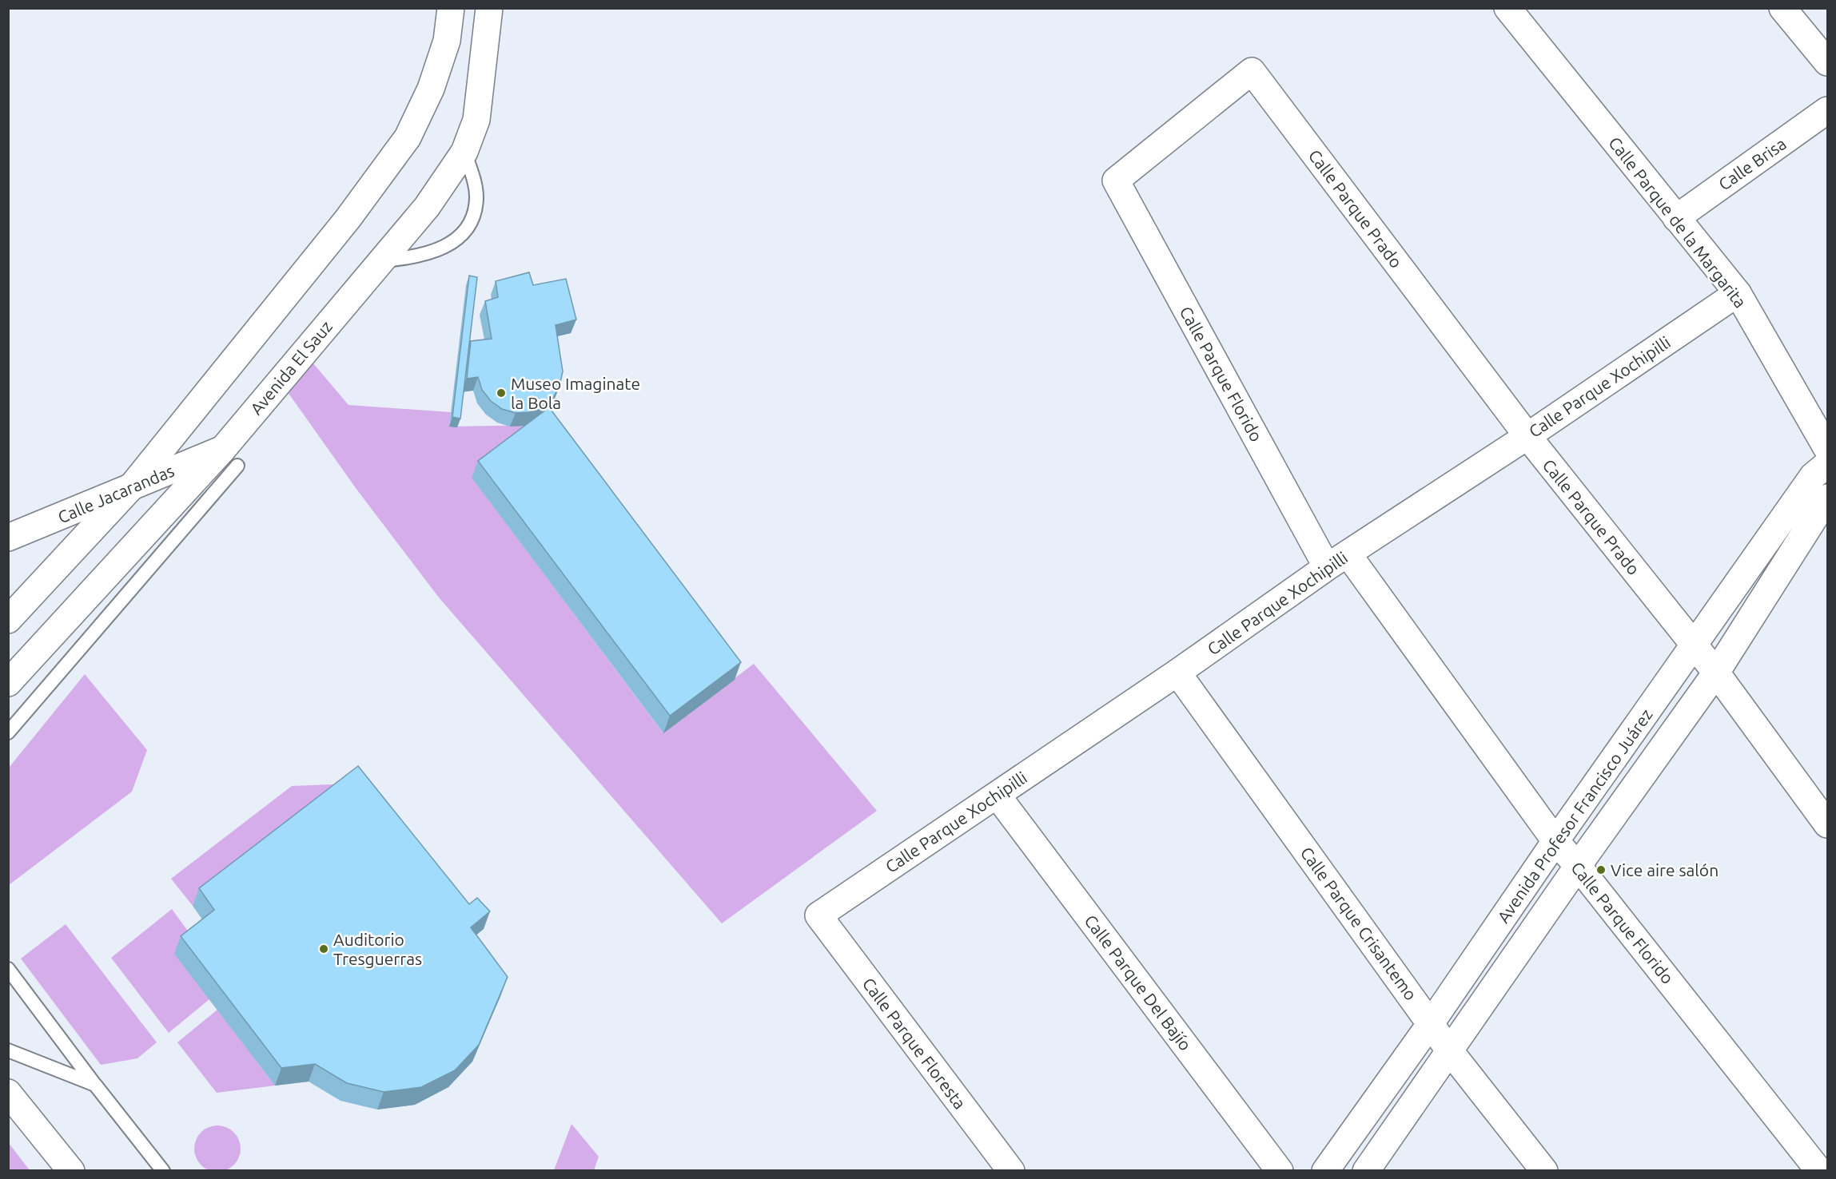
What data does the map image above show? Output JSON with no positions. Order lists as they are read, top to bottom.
{
  "streets": {
    "street": [
      "Calle Brisa",
      "Calle Parque Prado",
      "Calle Parque de la Margarita",
      "Avenida El Sauz",
      "Calle Parque Florido",
      "Calle Parque Xochipilli",
      "Calle Jacarandas",
      "Avenida Profesor Francisco Juárez",
      "Calle Parque Crisantemo",
      "Calle Parque Del Bajío",
      "Calle Parque Floresta"
    ]
  },
  "crossings": [
    ["Calle Brisa", "Calle Parque de la Margarita"],
    ["Calle Parque Prado", "Calle Parque Florido"],
    ["Calle Parque Prado", "Calle Parque Xochipilli"],
    ["Calle Parque Prado", "Avenida Profesor Francisco Juárez"],
    ["Calle Parque de la Margarita", "Calle Parque Xochipilli"],
    ["Avenida El Sauz", "Calle Jacarandas"],
    ["Calle Parque Florido", "Calle Parque Xochipilli"],
    ["Calle Parque Florido", "Avenida Profesor Francisco Juárez"],
    ["Calle Parque Xochipilli", "Calle Parque Crisantemo"],
    ["Calle Parque Xochipilli", "Calle Parque Del Bajío"],
    ["Calle Parque Xochipilli", "Calle Parque Floresta"],
    ["Avenida Profesor Francisco Juárez", "Calle Parque Crisantemo"]
  ],
  "places": ["Museo Imaginate la Bola", "Vice aire salón", "Auditorio Tresguerras"]
}
